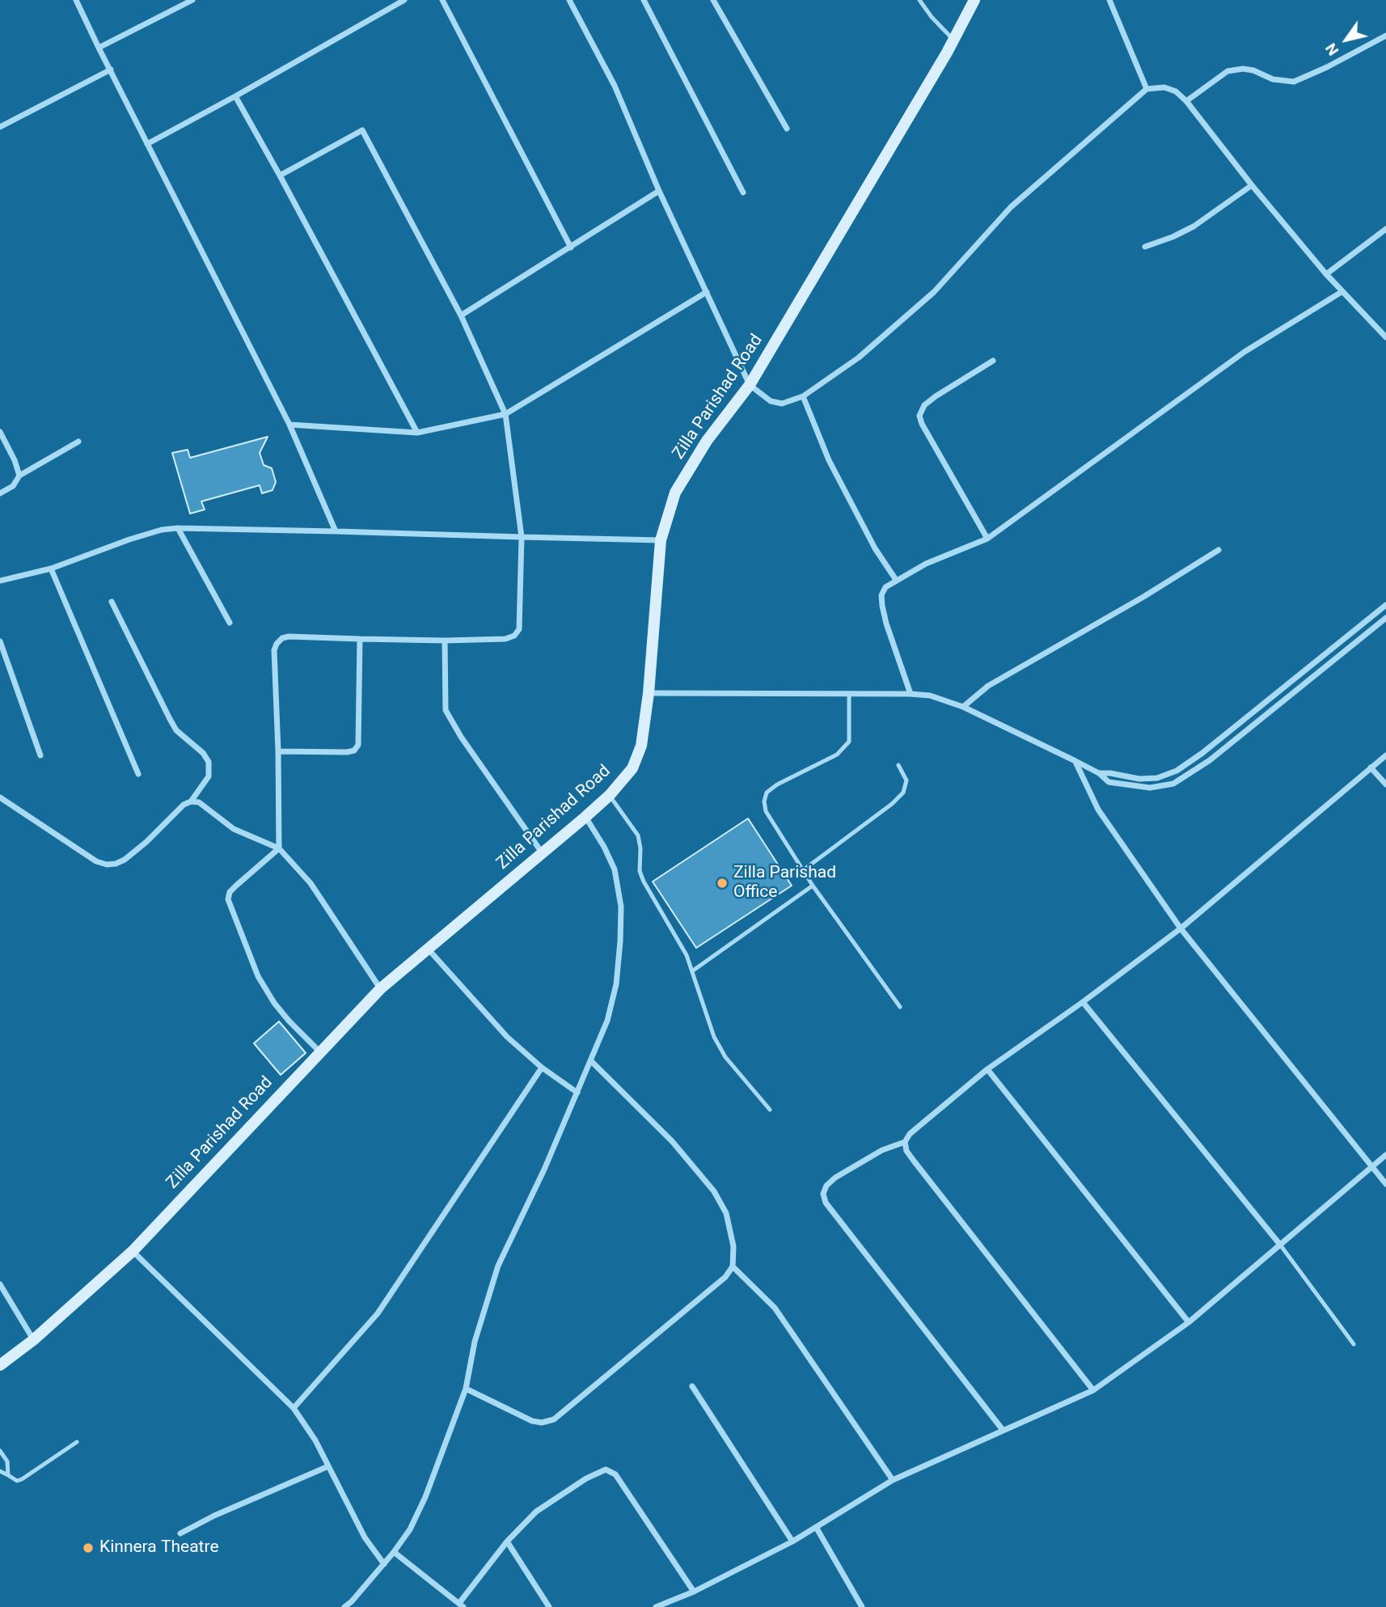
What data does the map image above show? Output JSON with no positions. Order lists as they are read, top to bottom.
{
  "streets": {
    "main road": ["Zilla Parishad Road"]
  },
  "places": ["Zilla Parishad Office", "Kinnera Theatre"],
  "north": "bottom left"
}
